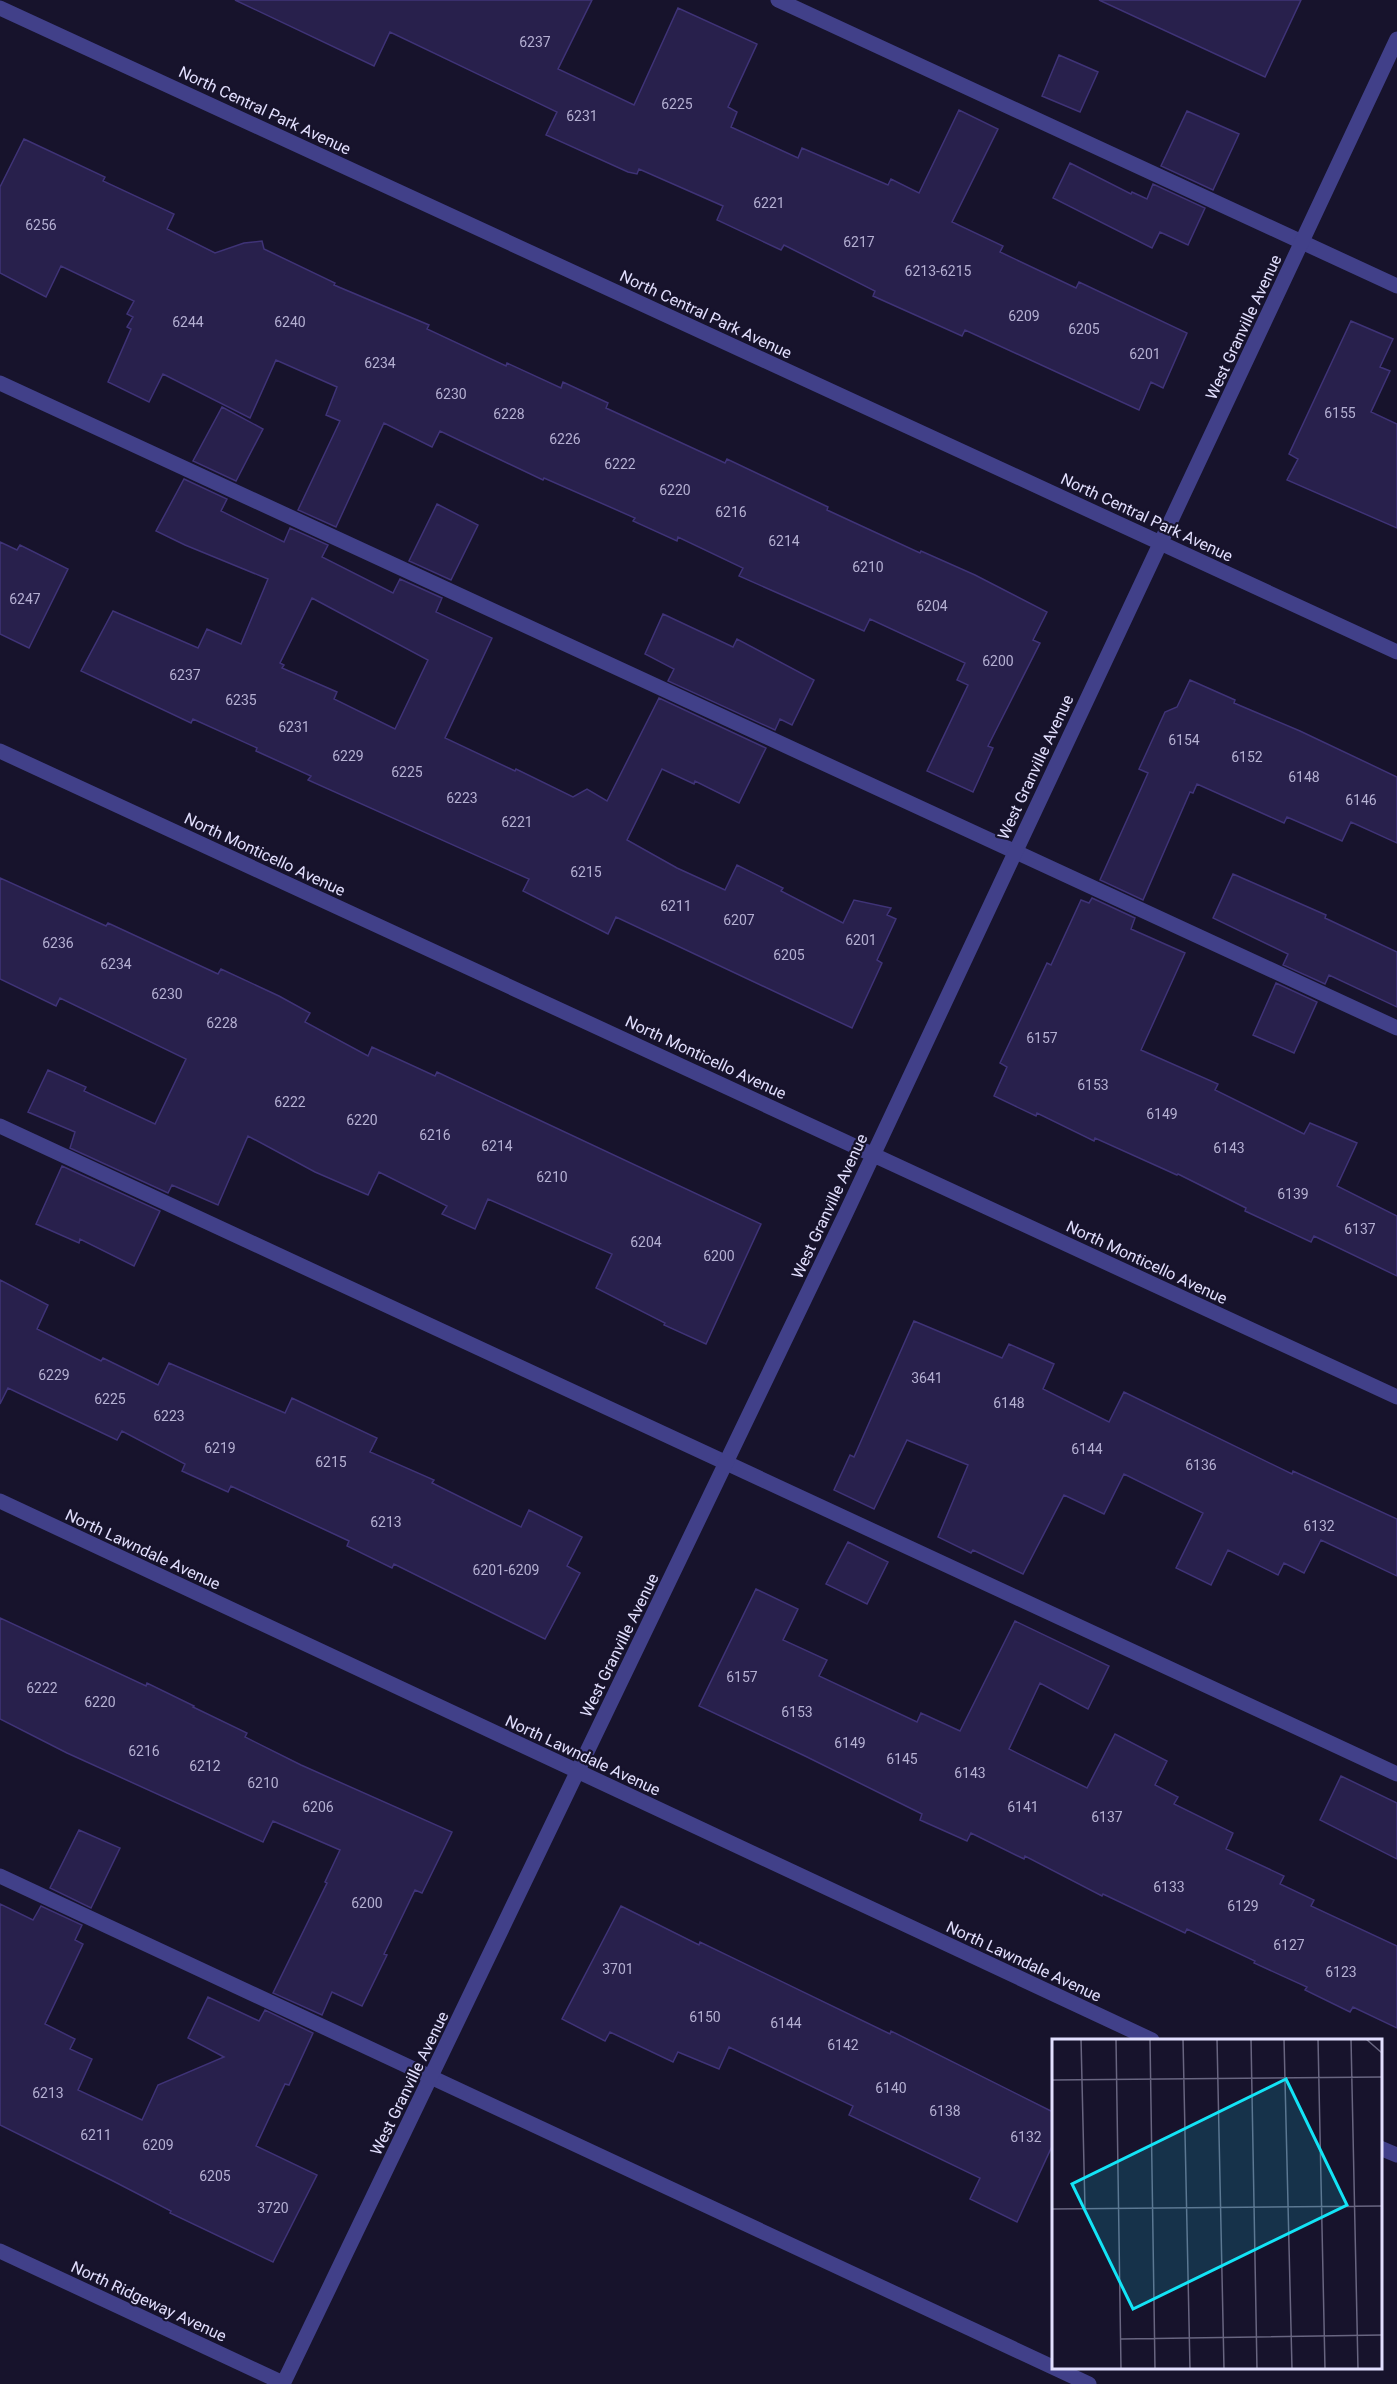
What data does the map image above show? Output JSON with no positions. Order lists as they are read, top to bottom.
{
  "streets": {
    "street": [
      "North Central Park Avenue",
      "West Granville Avenue",
      "North Monticello Avenue",
      "North Lawndale Avenue",
      "North Ridgeway Avenue"
    ]
  },
  "crossings": [
    ["North Central Park Avenue", "West Granville Avenue"],
    ["West Granville Avenue", "North Monticello Avenue"],
    ["West Granville Avenue", "North Lawndale Avenue"],
    ["West Granville Avenue", "North Ridgeway Avenue"]
  ],
  "house_numbers": [
    "6237",
    "6225",
    "6231",
    "6221",
    "6256",
    "6217",
    "6213-6215",
    "6209",
    "6244",
    "6240",
    "6205",
    "6201",
    "6234",
    "6230",
    "6155",
    "6228",
    "6226",
    "6222",
    "6220",
    "6216",
    "6214",
    "6210",
    "6247",
    "6204",
    "6200",
    "6237",
    "6235",
    "6231",
    "6154",
    "6229",
    "6152",
    "6225",
    "6148",
    "6223",
    "6146",
    "6221",
    "6215",
    "6211",
    "6207",
    "6201",
    "6236",
    "6205",
    "6234",
    "6230",
    "6228",
    "6157",
    "6153",
    "6222",
    "6149",
    "6220",
    "6216",
    "6214",
    "6143",
    "6210",
    "6139",
    "6137",
    "6204",
    "6200",
    "6229",
    "3641",
    "6225",
    "6148",
    "6223",
    "6219",
    "6144",
    "6215",
    "6136",
    "6213",
    "6132",
    "6201-6209",
    "6157",
    "6222",
    "6220",
    "6153",
    "6149",
    "6216",
    "6145",
    "6212",
    "6143",
    "6210",
    "6206",
    "6141",
    "6137",
    "6133",
    "6200",
    "6129",
    "6127",
    "3701",
    "6123",
    "6150",
    "6144",
    "6142",
    "6140",
    "6213",
    "6138",
    "6211",
    "6132",
    "6209",
    "6205",
    "3720"
  ]
}
